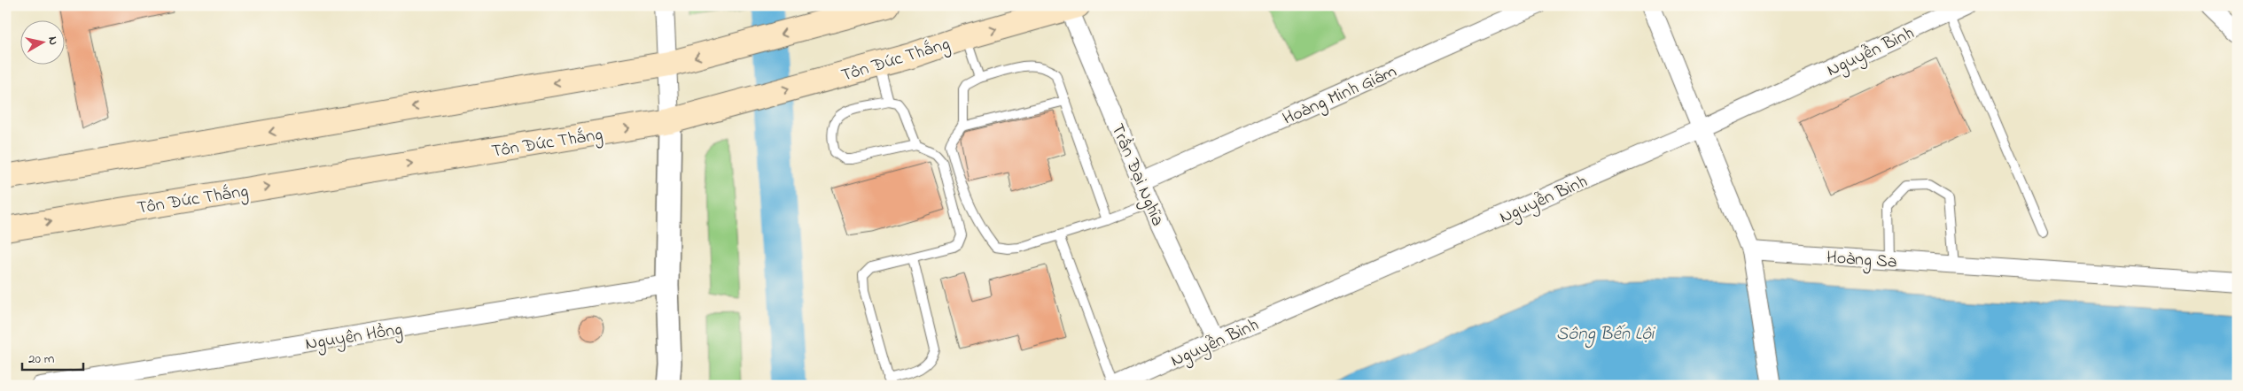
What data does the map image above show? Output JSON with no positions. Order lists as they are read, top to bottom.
{
  "streets": {
    "main road": ["Tôn Đức Thắng"],
    "street": [
      "Nguyễn Bình",
      "Hoàng Minh Giám",
      "Trần Đại Nghĩa",
      "Hoàng Sa",
      "Nguyên Hồng"
    ]
  },
  "crossings": [
    ["Nguyễn Bình", "Trần Đại Nghĩa"],
    ["Tôn Đức Thắng", "Trần Đại Nghĩa"],
    ["Hoàng Minh Giám", "Trần Đại Nghĩa"]
  ],
  "water": ["Sông Bến Lội"],
  "scale_bar": "20 m",
  "north": "right"
}
